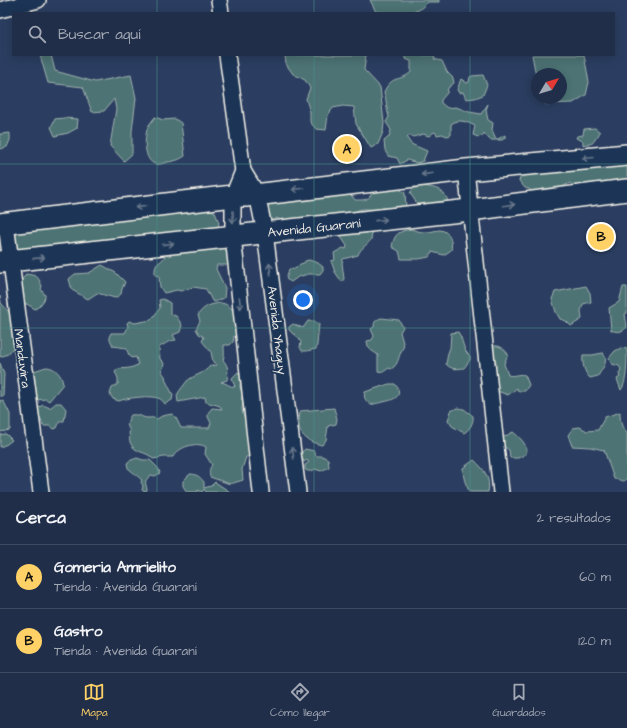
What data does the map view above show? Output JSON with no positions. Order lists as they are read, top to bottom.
{
  "streets": {
    "main road": ["Avenida Guaraní"],
    "street": ["Avenida Yhaguy", "Manduvira"]
  },
  "crossings": [
    ["Avenida Guaraní", "Avenida Yhaguy"],
    ["Avenida Guaraní", "Manduvira"]
  ],
  "north": "top right",
  "page": {
    "search": "Buscar aquí",
    "pins": ["A", "B"],
    "heading": ["Cerca", "2 resultados"],
    "list": [
      {
        "mark": "A",
        "name": "Gomeria Amrielito",
        "note": "Tienda · Avenida Guaraní",
        "value": "60 m"
      },
      {
        "mark": "B",
        "name": "Gastro",
        "note": "Tienda · Avenida Guaraní",
        "value": "120 m"
      }
    ],
    "nav": ["Mapa", "Cómo llegar", "Guardados"]
  }
}
